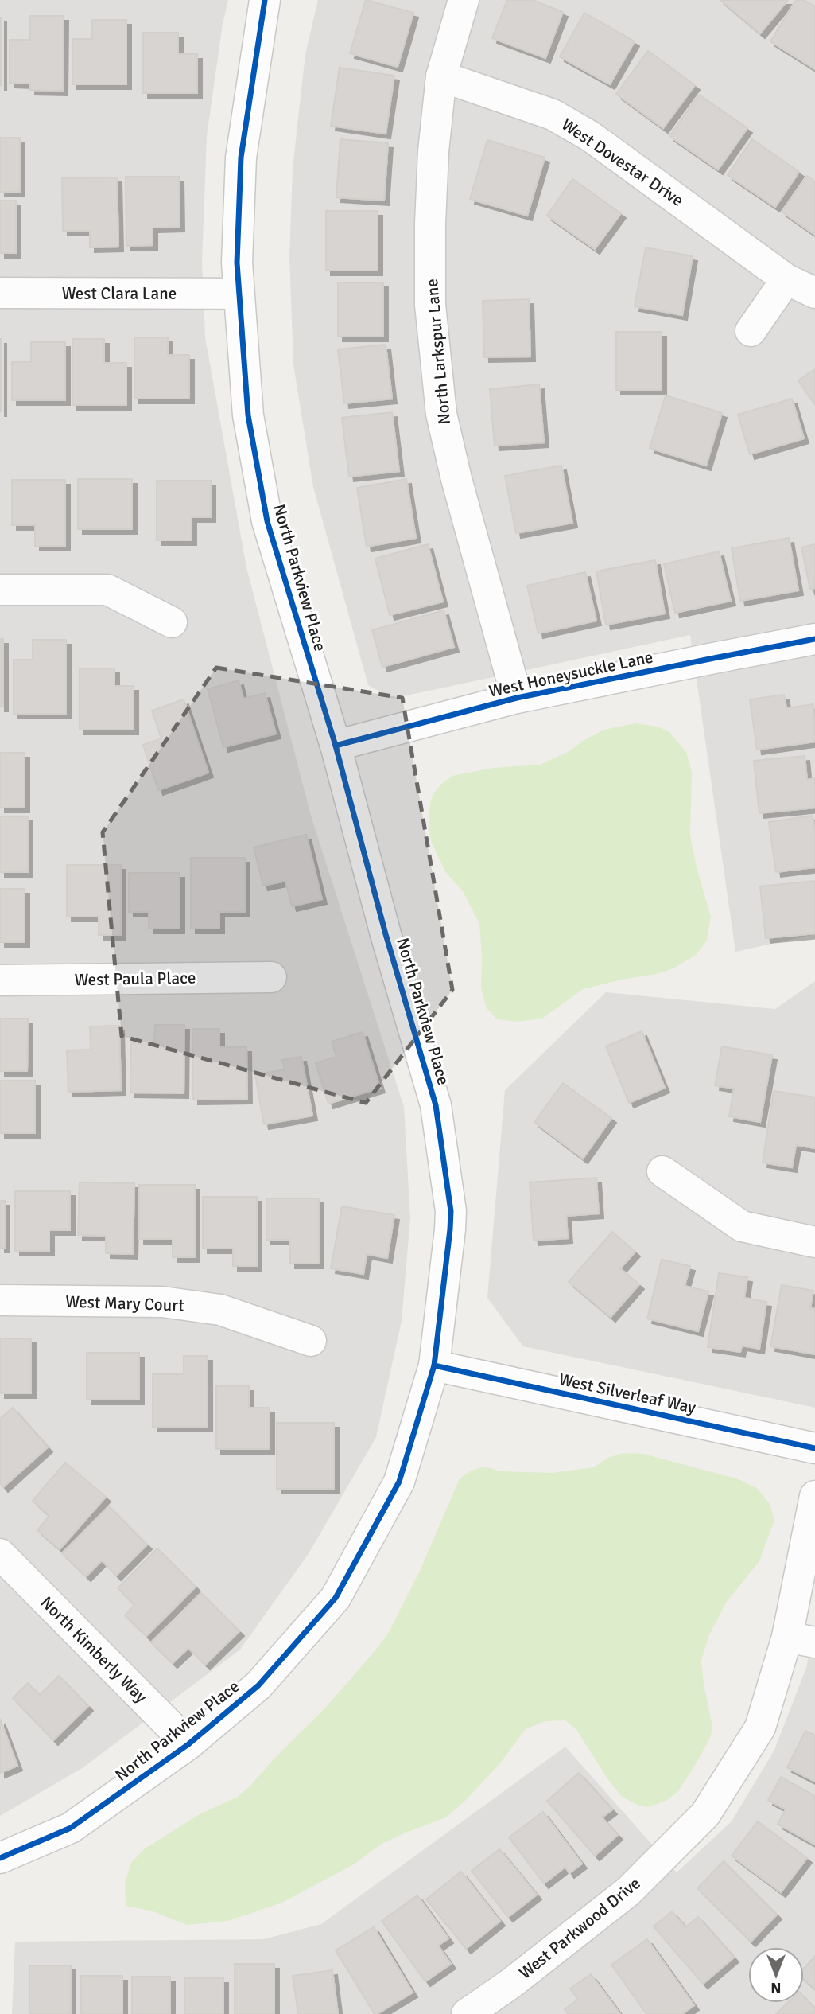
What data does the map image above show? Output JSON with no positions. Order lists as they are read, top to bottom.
{
  "streets": {
    "street": [
      "West Dovestar Drive",
      "West Clara Lane",
      "North Larkspur Lane",
      "North Parkview Place",
      "West Honeysuckle Lane",
      "West Paula Place",
      "West Mary Court",
      "West Silverleaf Way",
      "North Kimberly Way",
      "West Parkwood Drive"
    ]
  },
  "crossings": [
    ["West Dovestar Drive", "North Larkspur Lane"],
    ["West Clara Lane", "North Parkview Place"],
    ["North Larkspur Lane", "West Honeysuckle Lane"],
    ["North Parkview Place", "West Honeysuckle Lane"],
    ["North Parkview Place", "West Silverleaf Way"],
    ["North Parkview Place", "North Kimberly Way"]
  ],
  "north": "bottom"
}
